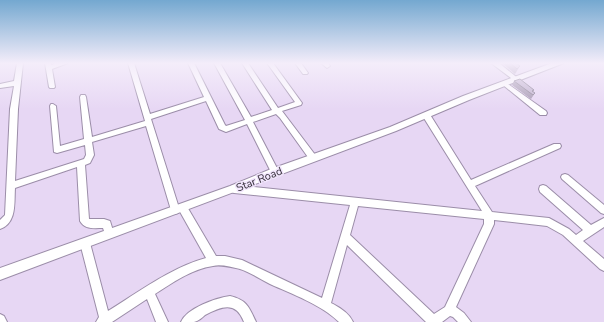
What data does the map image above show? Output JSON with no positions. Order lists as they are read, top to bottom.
{
  "streets": {
    "street": ["Star Road"]
  }
}
